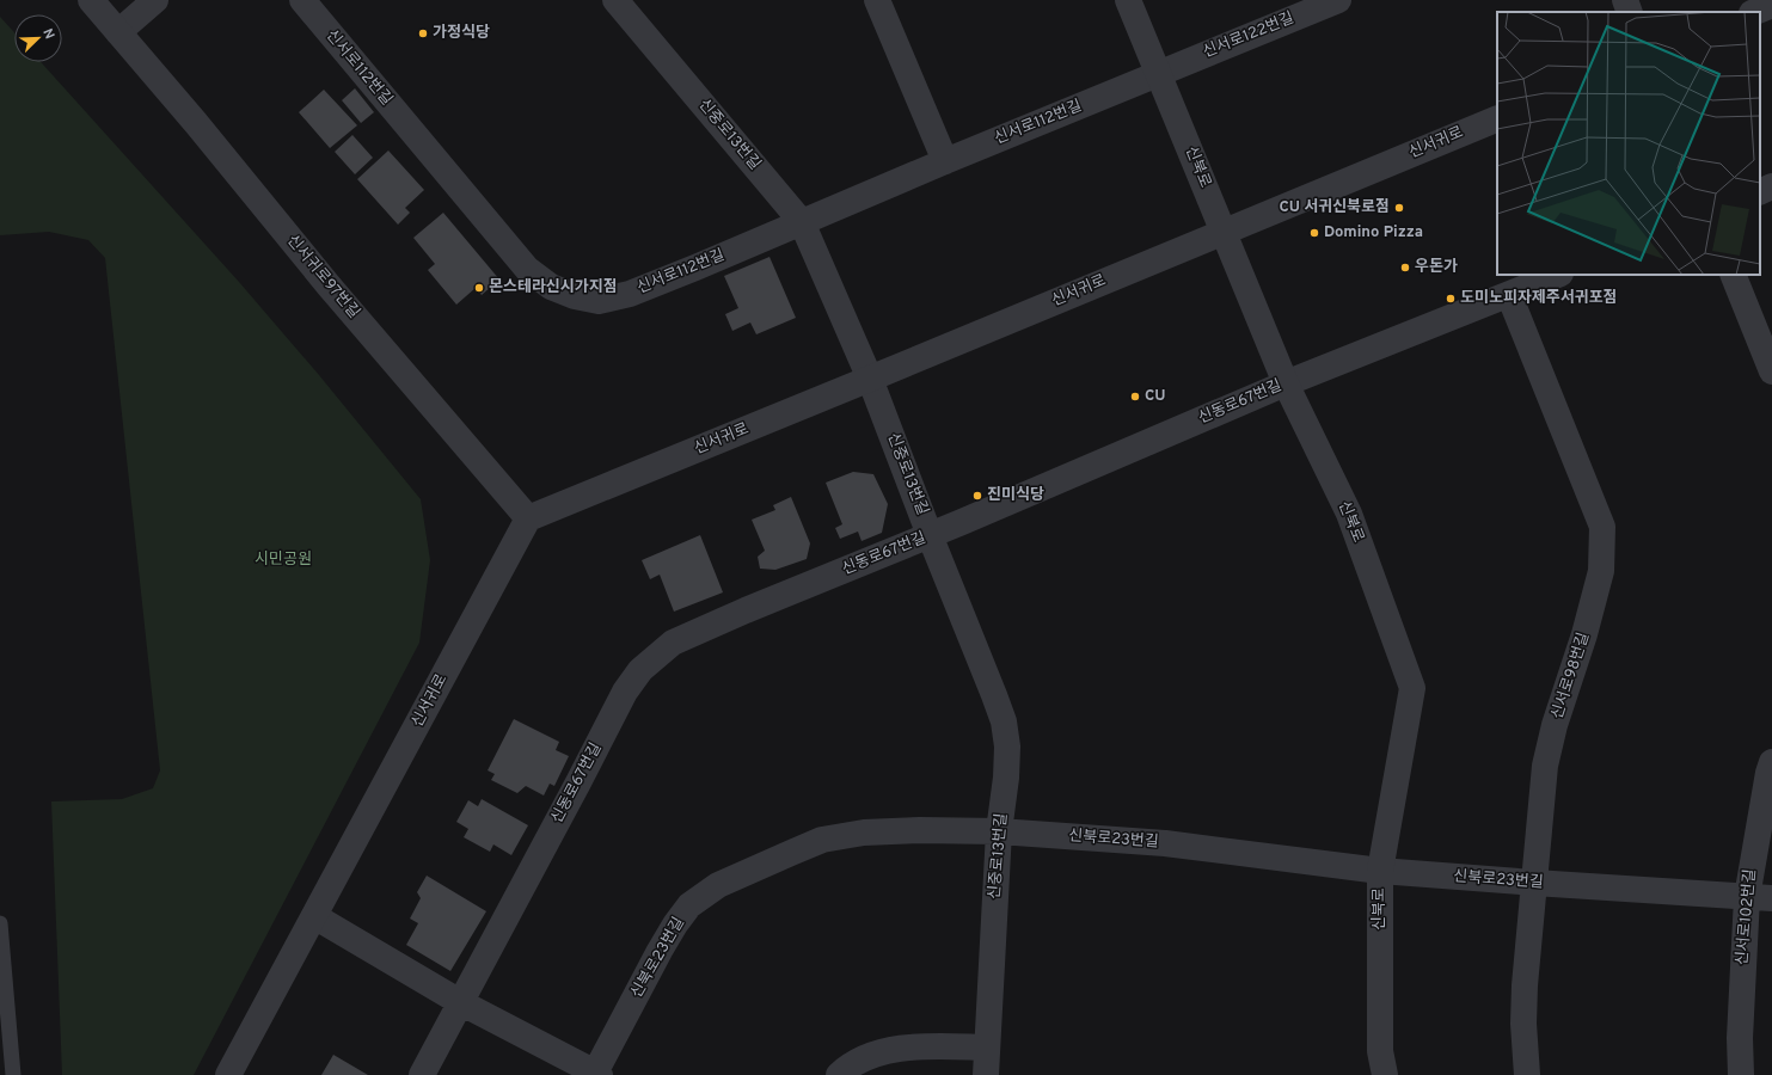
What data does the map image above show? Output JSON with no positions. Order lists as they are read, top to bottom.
{
  "streets": {
    "street": [
      "신서로122번길",
      "신서로112번길",
      "신중로13번길",
      "신서귀로",
      "신북로",
      "신서귀로97번길",
      "신동로67번길",
      "신서로98번길",
      "신북로23번길",
      "신서로102번길"
    ]
  },
  "crossings": [
    ["신서로122번길", "신서로112번길"],
    ["신서로122번길", "신북로"],
    ["신서로112번길", "신중로13번길"],
    ["신서로112번길", "신북로"],
    ["신중로13번길", "신서귀로"],
    ["신중로13번길", "신동로67번길"],
    ["신중로13번길", "신북로23번길"],
    ["신서귀로", "신북로"],
    ["신서귀로", "신서귀로97번길"],
    ["신북로", "신동로67번길"],
    ["신북로", "신북로23번길"],
    ["신동로67번길", "신서로98번길"],
    ["신서로98번길", "신북로23번길"],
    ["신북로23번길", "신서로102번길"]
  ],
  "parks": ["시민공원"],
  "places": [
    "가정식당",
    "CU 서귀신북로점",
    "Domino Pizza",
    "우돈가",
    "몬스테라신시가지점",
    "도미노피자제주서귀포점",
    "CU",
    "진미식당"
  ],
  "north": "top right"
}
